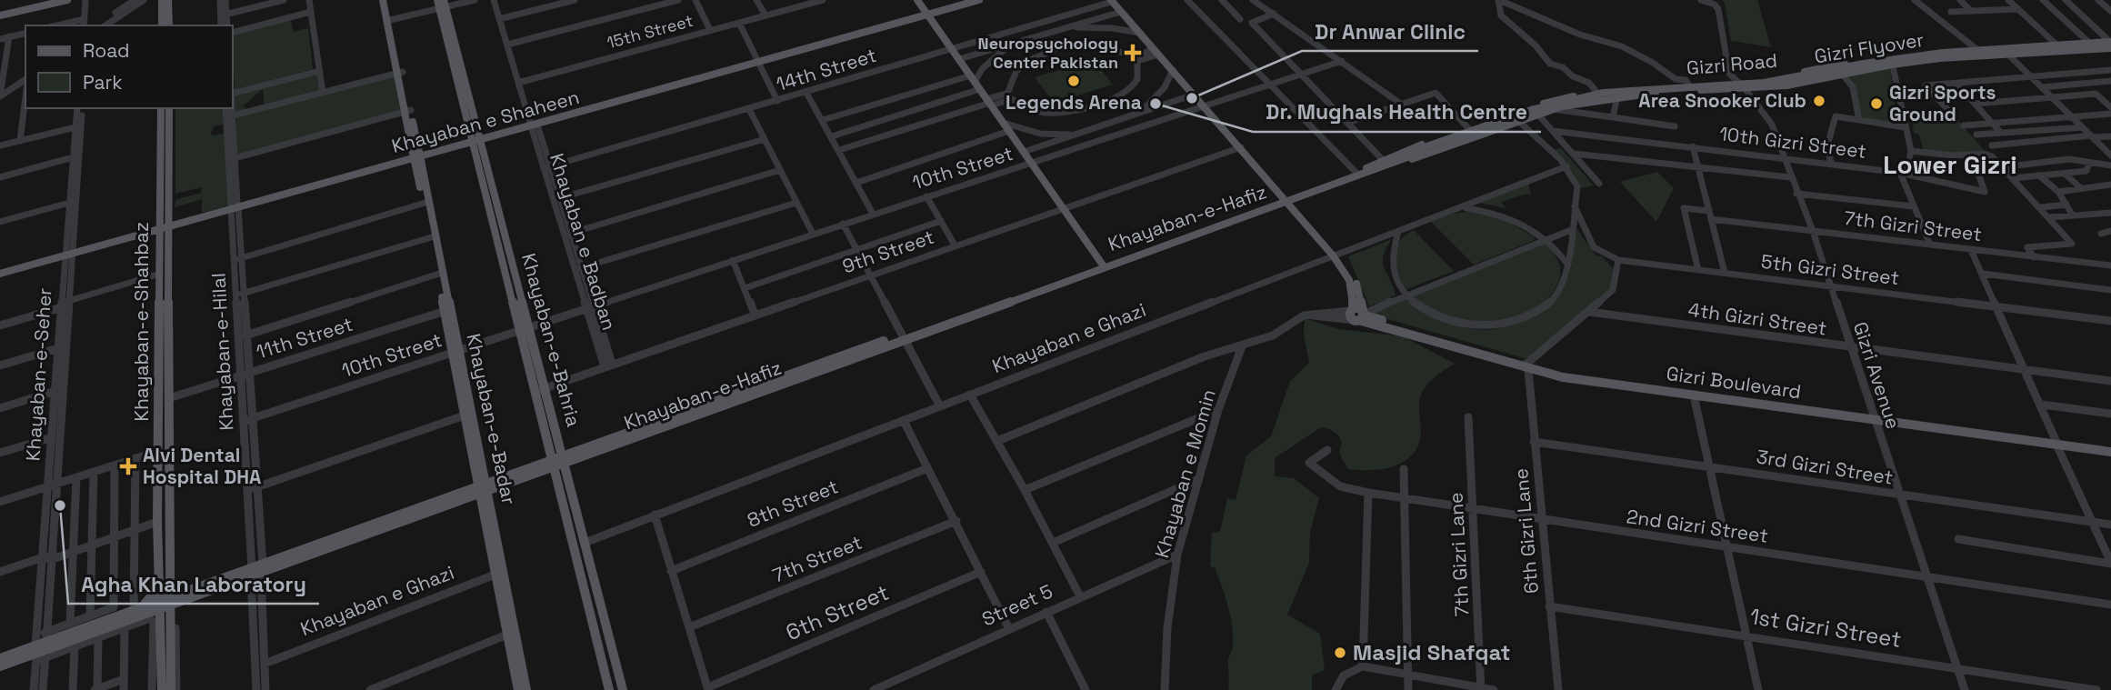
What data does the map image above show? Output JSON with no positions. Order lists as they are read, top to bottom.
{
  "streets": {
    "main road": [
      "Gizri Flyover",
      "Gizri Road",
      "Khayaban e Shaheen",
      "Khayaban-e-Hafiz",
      "Khayaban-e-Shahbaz",
      "Khayaban-e-Bahria",
      "Gizri Boulevard",
      "Khayaban-e-Badar"
    ],
    "street": [
      "15th Street",
      "14th Street",
      "10th Gizri Street",
      "10th Street",
      "7th Gizri Street",
      "Khayaban e Badban",
      "9th Street",
      "5th Gizri Street",
      "4th Gizri Street",
      "11th Street",
      "Khayaban e Ghazi",
      "Khayaban-e-Hilal",
      "Khayaban-e-Seher",
      "Gizri Avenue",
      "3rd Gizri Street",
      "Khayaban e Momin",
      "8th Street",
      "2nd Gizri Street",
      "6th Gizri Lane",
      "7th Gizri Lane",
      "7th Street",
      "Street 5",
      "6th Street",
      "1st Gizri Street"
    ]
  },
  "crossings": [
    ["15th Street", "Khayaban e Badban"],
    ["Gizri Flyover", "Gizri Road"],
    ["Gizri Flyover", "Khayaban-e-Hafiz"],
    ["Gizri Road", "Khayaban-e-Hafiz"],
    ["Gizri Road", "Gizri Avenue"],
    ["14th Street", "Khayaban e Badban"],
    ["Khayaban e Shaheen", "Khayaban e Badban"],
    ["Khayaban e Shaheen", "Khayaban-e-Shahbaz"],
    ["Khayaban e Shaheen", "Khayaban-e-Bahria"],
    ["Khayaban e Shaheen", "Khayaban-e-Hilal"],
    ["Khayaban e Shaheen", "Khayaban-e-Seher"],
    ["Khayaban e Shaheen", "Khayaban-e-Badar"],
    ["10th Gizri Street", "Gizri Avenue"],
    ["10th Street", "Khayaban e Badban"],
    ["10th Street", "Khayaban-e-Bahria"],
    ["10th Street", "Khayaban-e-Hilal"],
    ["10th Street", "Khayaban-e-Badar"],
    ["Khayaban-e-Hafiz", "Khayaban-e-Shahbaz"],
    ["Khayaban-e-Hafiz", "Khayaban-e-Bahria"],
    ["Khayaban-e-Hafiz", "Khayaban-e-Hilal"],
    ["Khayaban-e-Hafiz", "Khayaban-e-Seher"],
    ["Khayaban-e-Hafiz", "Khayaban-e-Badar"],
    ["7th Gizri Street", "Gizri Avenue"],
    ["Khayaban e Badban", "9th Street"],
    ["9th Street", "Khayaban-e-Bahria"],
    ["5th Gizri Street", "Gizri Avenue"],
    ["4th Gizri Street", "Gizri Avenue"],
    ["Khayaban-e-Shahbaz", "11th Street"],
    ["11th Street", "Khayaban-e-Hilal"],
    ["11th Street", "Khayaban-e-Badar"],
    ["Khayaban e Ghazi", "Khayaban-e-Bahria"],
    ["Khayaban e Ghazi", "Khayaban-e-Hilal"],
    ["Khayaban e Ghazi", "Khayaban-e-Badar"],
    ["Gizri Avenue", "Gizri Boulevard"],
    ["Gizri Avenue", "3rd Gizri Street"],
    ["Gizri Avenue", "2nd Gizri Street"],
    ["Gizri Avenue", "1st Gizri Street"],
    ["Gizri Boulevard", "6th Gizri Lane"],
    ["3rd Gizri Street", "6th Gizri Lane"],
    ["Khayaban e Momin", "Street 5"],
    ["2nd Gizri Street", "6th Gizri Lane"],
    ["2nd Gizri Street", "7th Gizri Lane"],
    ["6th Gizri Lane", "1st Gizri Street"]
  ],
  "districts": ["Lower Gizri"],
  "places": {
    "health": ["Neuropsychology Center Pakistan", "Alvi Dental Hospital DHA"],
    "other": [
      "Legends Arena",
      "Dr Anwar Clinic",
      "Area Snooker Club",
      "Dr. Mughals Health Centre",
      "Gizri Sports Ground",
      "Agha Khan Laboratory",
      "Masjid Shafqat"
    ]
  },
  "legend": ["Road", "Park"]
}
